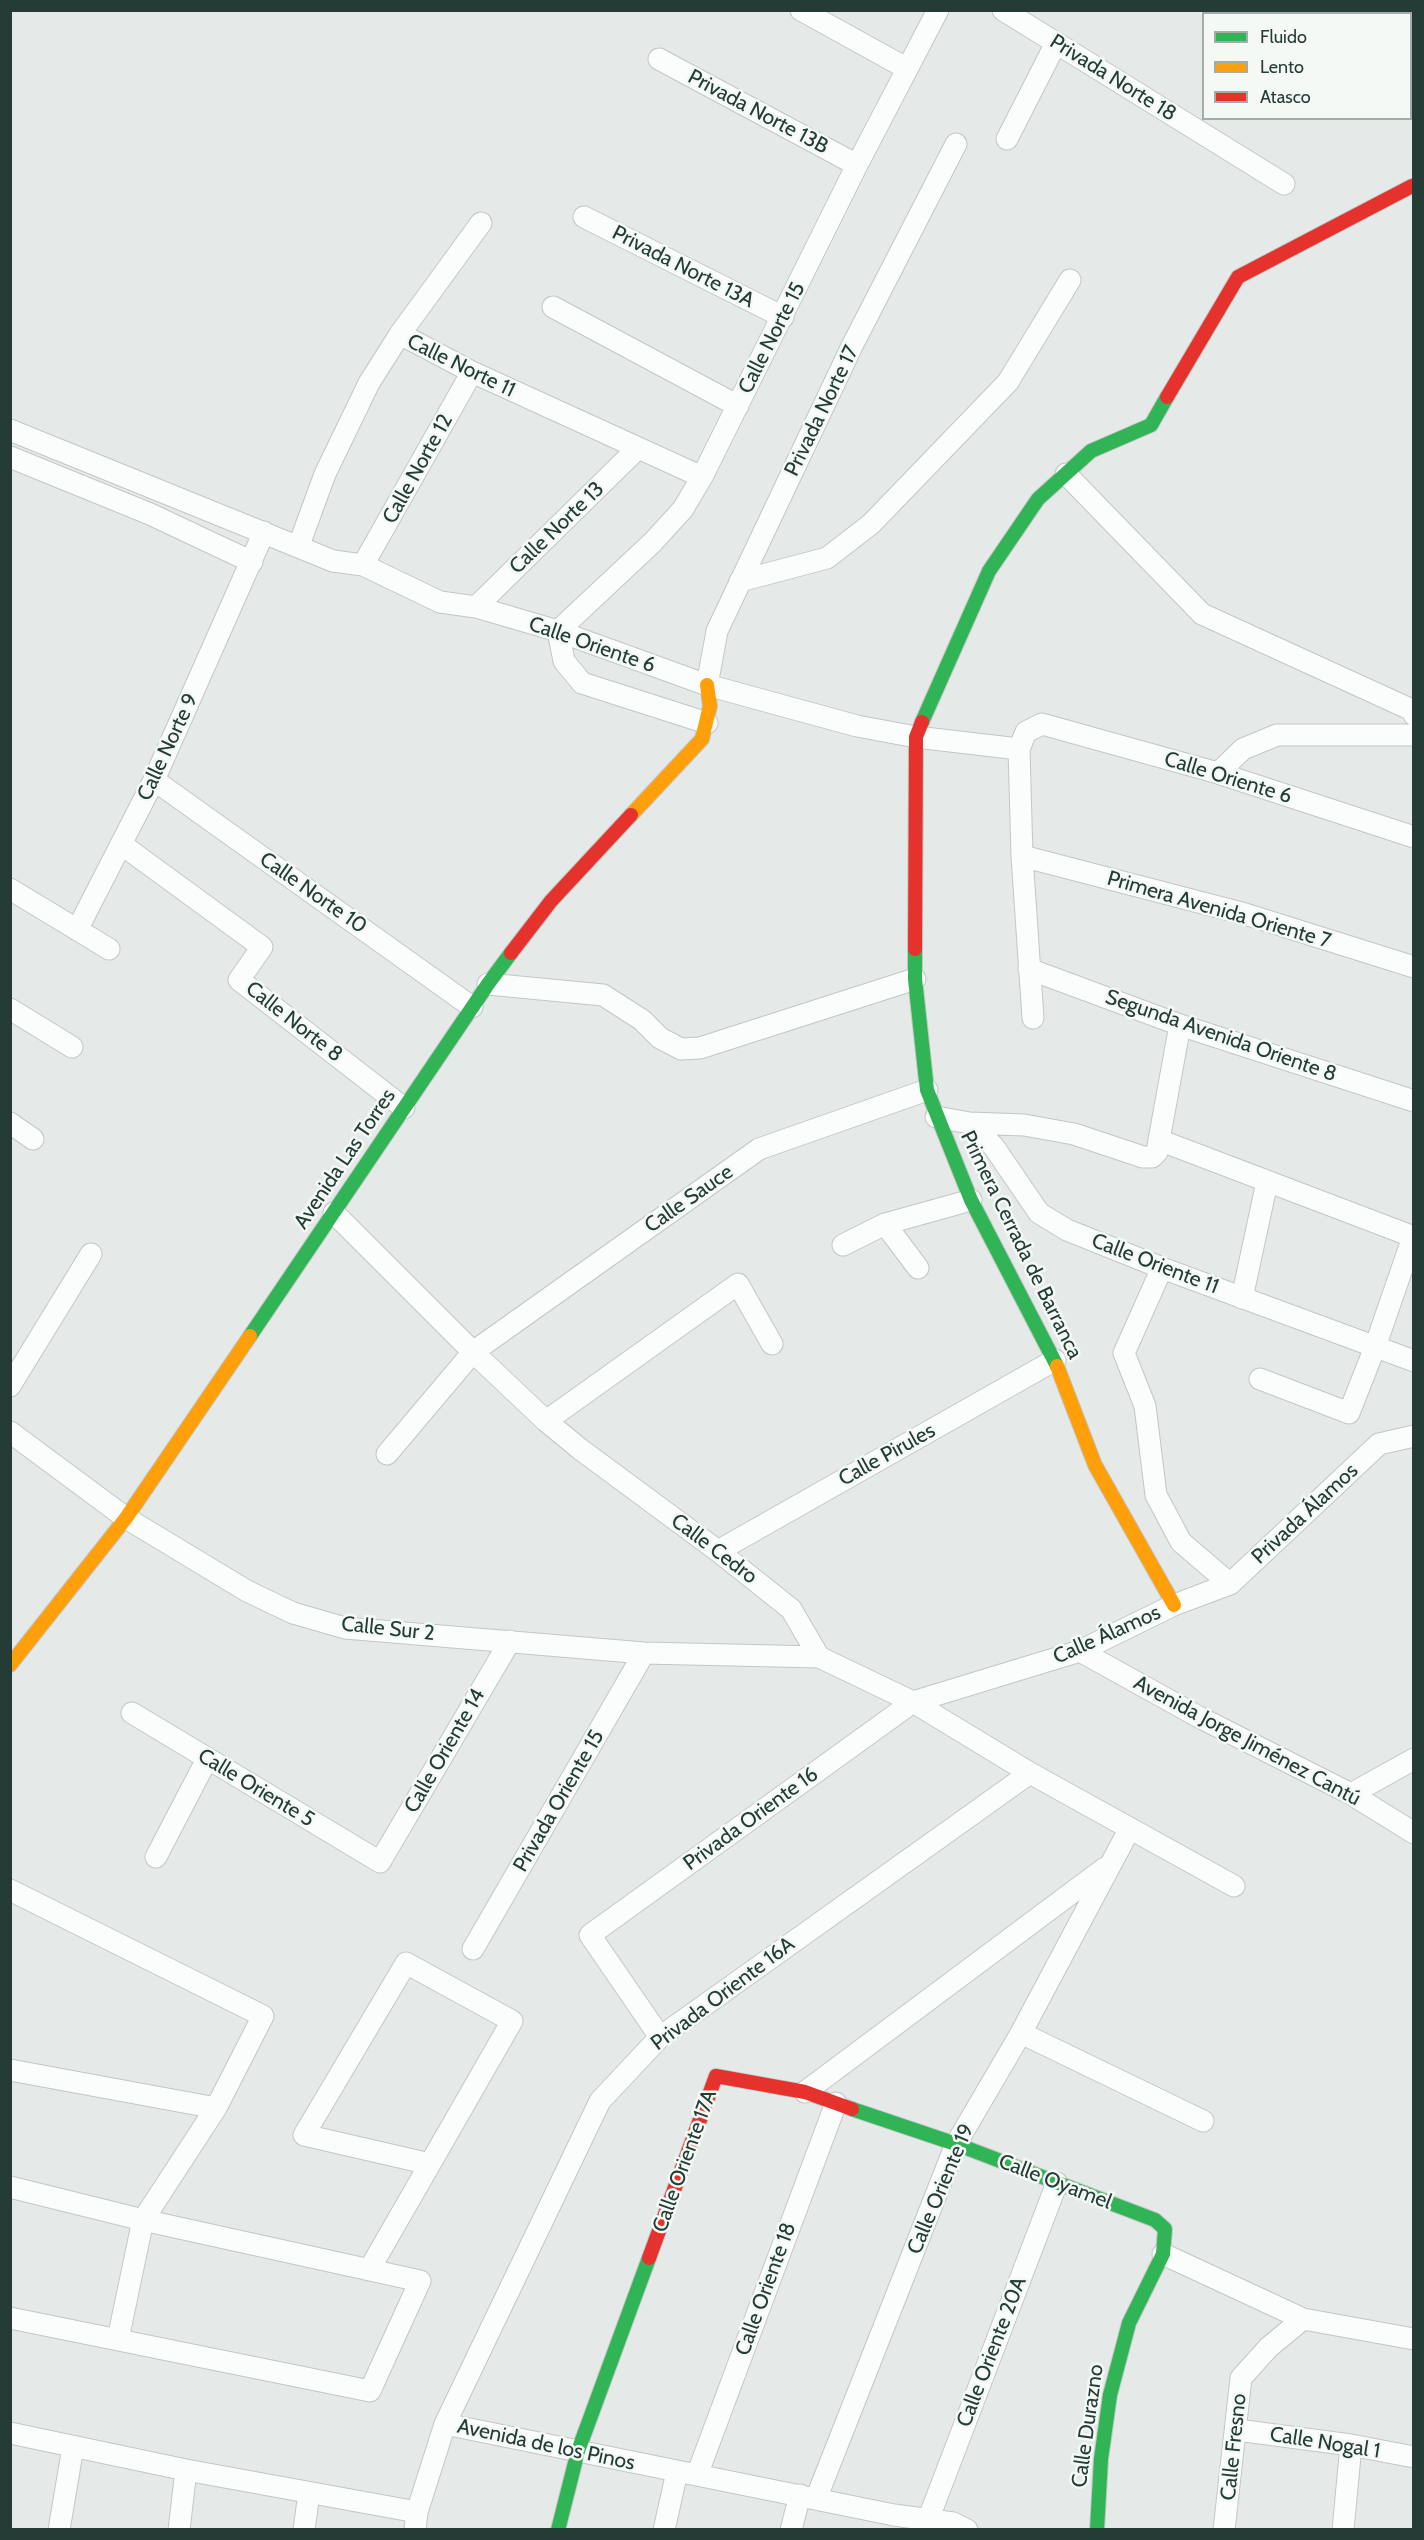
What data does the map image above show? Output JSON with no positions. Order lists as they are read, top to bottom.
{
  "streets": {
    "street": [
      "Privada Norte 18",
      "Privada Norte 13B",
      "Privada Norte 13A",
      "Calle Norte 15",
      "Calle Norte 11",
      "Privada Norte 17",
      "Calle Norte 12",
      "Calle Norte 13",
      "Calle Oriente 6",
      "Calle Norte 9",
      "Calle Norte 10",
      "Primera Avenida Oriente 7",
      "Calle Norte 8",
      "Segunda Avenida Oriente 8",
      "Avenida Las Torres",
      "Calle Sauce",
      "Primera Cerrada de Barranca",
      "Calle Oriente 11",
      "Calle Pirules",
      "Privada Álamos",
      "Calle Cedro",
      "Calle Sur 2",
      "Calle Álamos",
      "Avenida Jorge Jiménez Cantú",
      "Calle Oriente 14",
      "Calle Oriente 5",
      "Privada Oriente 15",
      "Privada Oriente 16",
      "Privada Oriente 16A",
      "Calle Oriente 17A",
      "Calle Oyamel",
      "Calle Oriente 19",
      "Calle Oriente 18",
      "Calle Oriente 20A",
      "Calle Durazno",
      "Calle Nogal 1",
      "Avenida de los Pinos",
      "Calle Fresno"
    ]
  },
  "crossings": [
    ["Privada Norte 13B", "Calle Norte 15"],
    ["Privada Norte 13A", "Calle Norte 15"],
    ["Calle Norte 15", "Calle Norte 11"],
    ["Calle Norte 15", "Calle Oriente 6"],
    ["Calle Norte 11", "Calle Norte 12"],
    ["Calle Norte 11", "Calle Norte 13"],
    ["Calle Norte 11", "Calle Oriente 6"],
    ["Privada Norte 17", "Calle Oriente 6"],
    ["Privada Norte 17", "Avenida Las Torres"],
    ["Calle Norte 12", "Calle Oriente 6"],
    ["Calle Norte 13", "Calle Oriente 6"],
    ["Calle Oriente 6", "Calle Norte 9"],
    ["Calle Oriente 6", "Avenida Las Torres"],
    ["Calle Oriente 6", "Primera Cerrada de Barranca"],
    ["Calle Norte 9", "Calle Norte 10"],
    ["Calle Norte 9", "Calle Norte 8"],
    ["Calle Norte 10", "Avenida Las Torres"],
    ["Calle Norte 8", "Avenida Las Torres"],
    ["Avenida Las Torres", "Calle Cedro"],
    ["Avenida Las Torres", "Calle Sur 2"],
    ["Calle Sauce", "Primera Cerrada de Barranca"],
    ["Calle Sauce", "Calle Cedro"],
    ["Primera Cerrada de Barranca", "Calle Pirules"],
    ["Primera Cerrada de Barranca", "Calle Álamos"],
    ["Calle Pirules", "Calle Cedro"],
    ["Privada Álamos", "Calle Álamos"],
    ["Calle Cedro", "Calle Sur 2"],
    ["Calle Sur 2", "Calle Oriente 14"],
    ["Calle Sur 2", "Privada Oriente 15"],
    ["Calle Álamos", "Avenida Jorge Jiménez Cantú"],
    ["Calle Álamos", "Privada Oriente 16"],
    ["Calle Oriente 14", "Calle Oriente 5"],
    ["Privada Oriente 16", "Privada Oriente 16A"],
    ["Privada Oriente 16A", "Avenida de los Pinos"],
    ["Calle Oriente 17A", "Calle Oyamel"],
    ["Calle Oriente 17A", "Avenida de los Pinos"],
    ["Calle Oyamel", "Calle Oriente 19"],
    ["Calle Oyamel", "Calle Oriente 18"],
    ["Calle Oyamel", "Calle Oriente 20A"],
    ["Calle Oyamel", "Calle Durazno"],
    ["Calle Oriente 19", "Avenida de los Pinos"],
    ["Calle Oriente 18", "Avenida de los Pinos"],
    ["Calle Oriente 20A", "Avenida de los Pinos"],
    ["Calle Nogal 1", "Calle Fresno"]
  ],
  "legend": ["Fluido", "Lento", "Atasco"]
}
